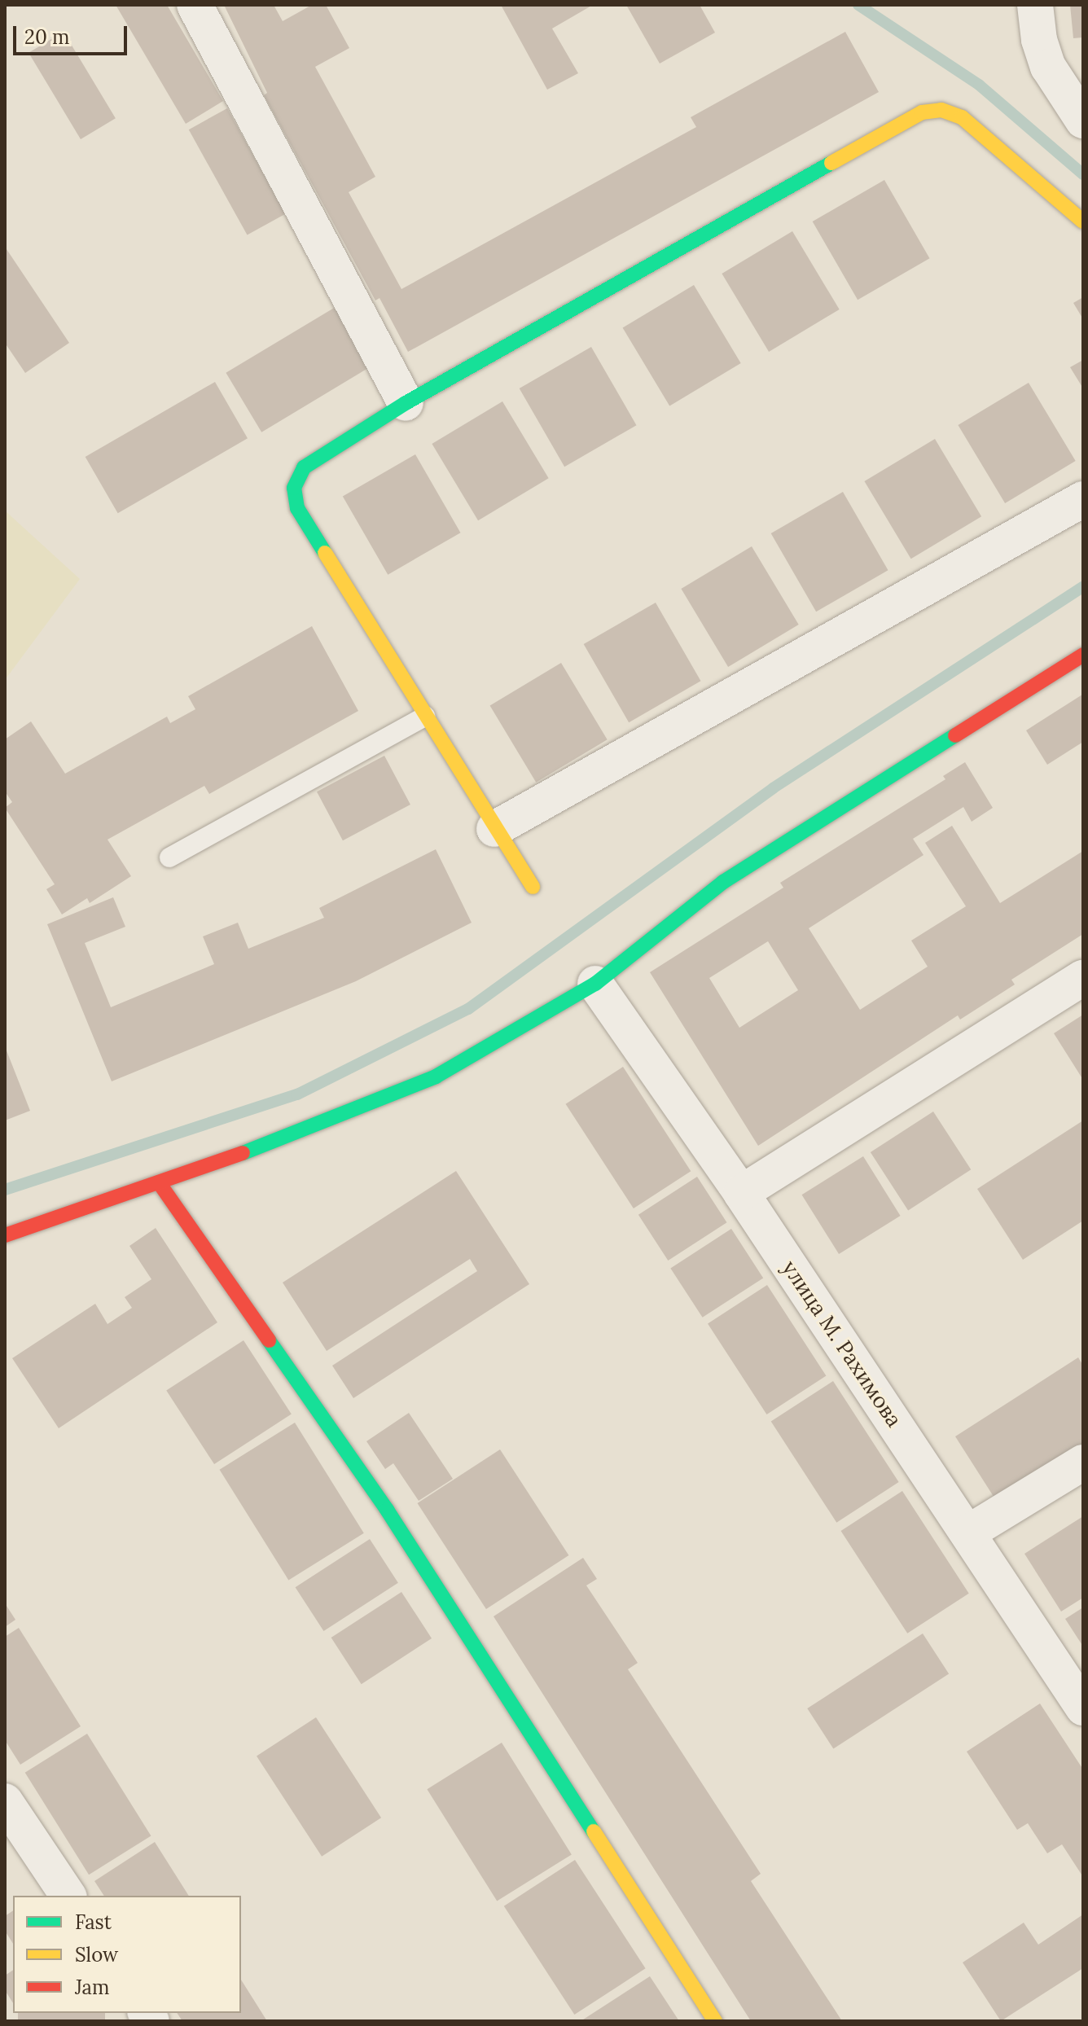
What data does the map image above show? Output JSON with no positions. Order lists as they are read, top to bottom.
{
  "streets": {
    "street": ["улица М. Рахимова"]
  },
  "legend": ["Fast", "Slow", "Jam"],
  "scale_bar": "20 m"
}
